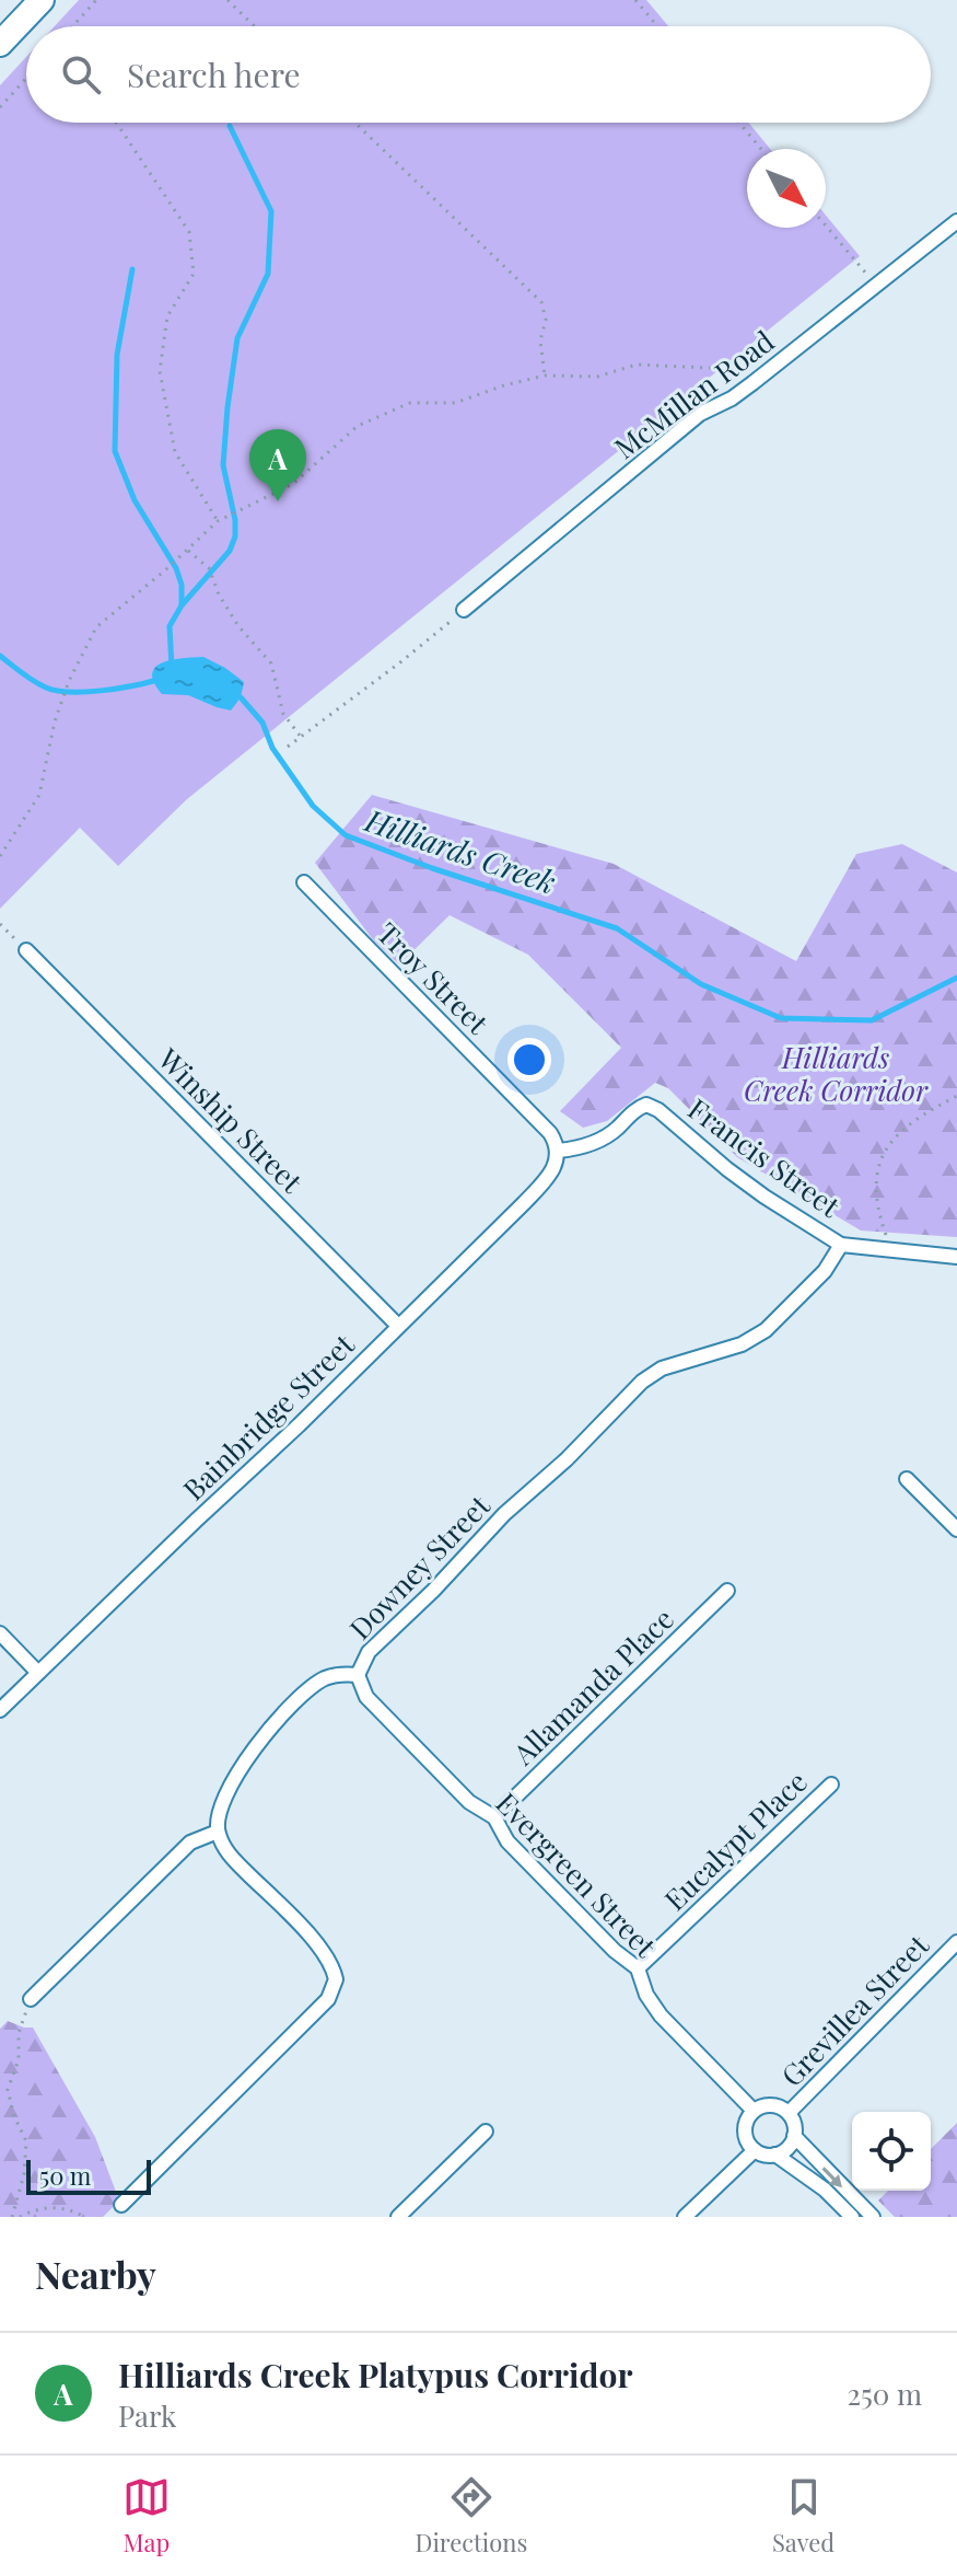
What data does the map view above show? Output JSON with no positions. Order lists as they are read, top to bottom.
{
  "streets": {
    "street": [
      "McMillan Road",
      "Troy Street",
      "Winship Street",
      "Francis Street",
      "Bainbridge Street",
      "Downey Street",
      "Allamanda Place",
      "Eucalypt Place",
      "Evergreen Street",
      "Grevillea Street"
    ]
  },
  "crossings": [
    ["Troy Street", "Francis Street"],
    ["Troy Street", "Bainbridge Street"],
    ["Winship Street", "Bainbridge Street"],
    ["Francis Street", "Bainbridge Street"],
    ["Francis Street", "Downey Street"],
    ["Downey Street", "Evergreen Street"],
    ["Allamanda Place", "Evergreen Street"],
    ["Eucalypt Place", "Evergreen Street"],
    ["Evergreen Street", "Grevillea Street"]
  ],
  "water": ["Hilliards Creek"],
  "parks": ["Hilliards Creek Corridor"],
  "scale_bar": "50 m",
  "north": "bottom right",
  "page": {
    "search": "Search here",
    "pins": "A",
    "scale": "50 m",
    "heading": "Nearby",
    "list": [
      {
        "mark": "A",
        "name": "Hilliards Creek Platypus Corridor",
        "note": "Park",
        "value": "250 m"
      }
    ],
    "nav": ["Map", "Directions", "Saved"]
  }
}
